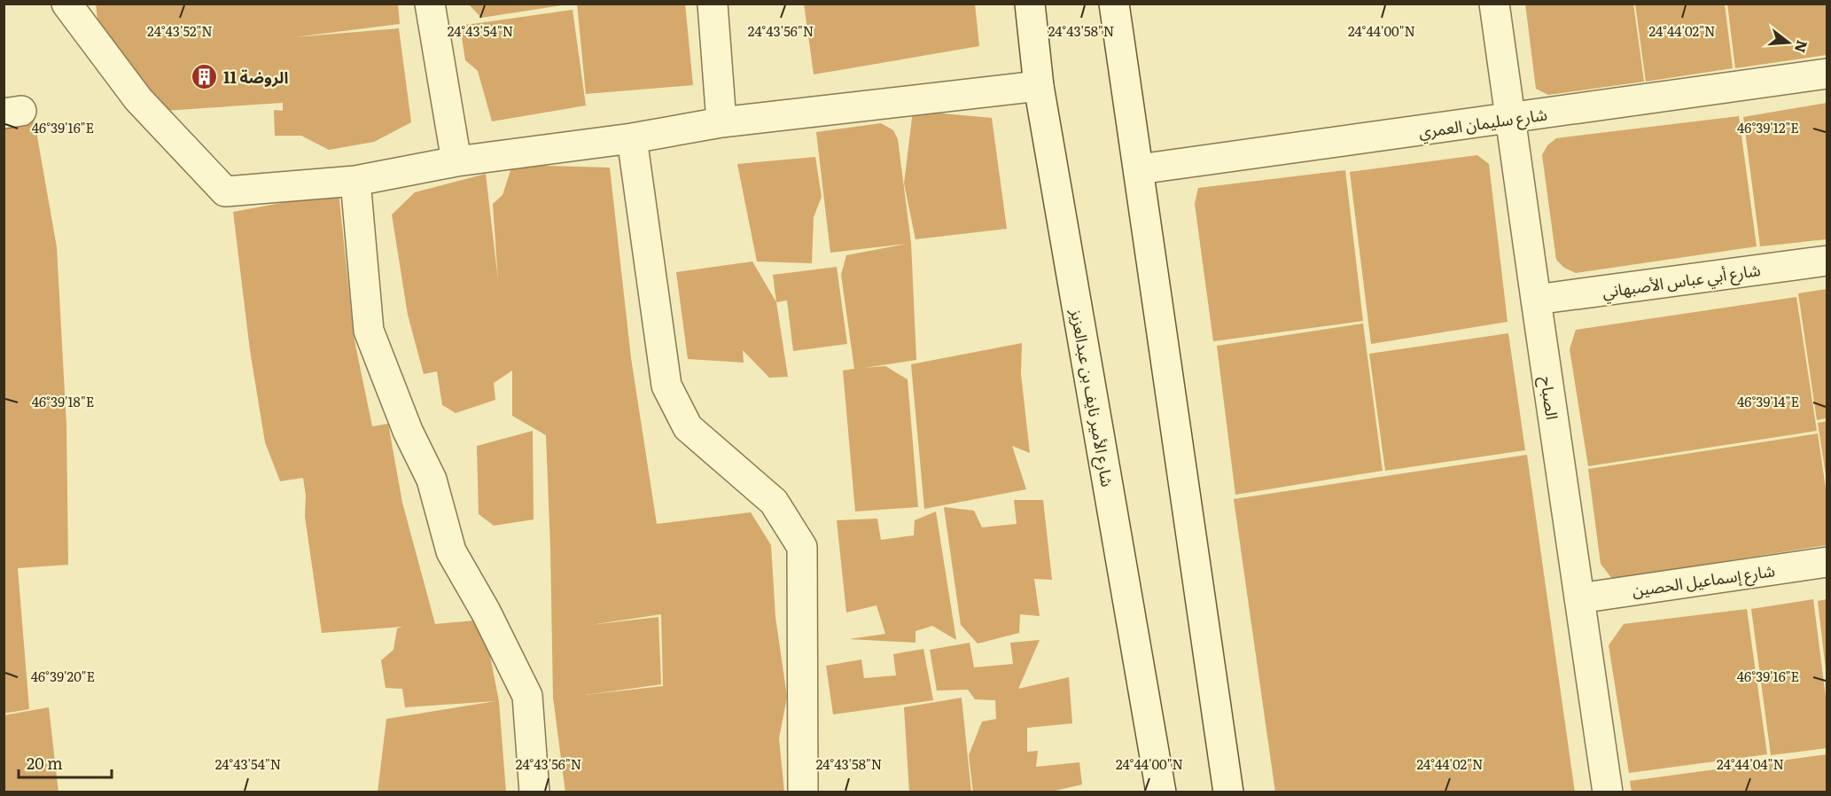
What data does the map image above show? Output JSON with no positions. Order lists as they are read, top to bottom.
{
  "streets": {
    "street": [
      "شارع سليمان العمري",
      "شارع أبي عباس الأصبهاني",
      "شارع الأمير نايف بن عبدالعزيز",
      "الصباح",
      "شارع إسماعيل الحصين"
    ]
  },
  "crossings": [
    ["شارع سليمان العمري", "الصباح"],
    ["شارع أبي عباس الأصبهاني", "الصباح"],
    ["الصباح", "شارع إسماعيل الحصين"]
  ],
  "places": {
    "building": ["الروضة 11"]
  },
  "scale_bar": "20 m",
  "north": "right",
  "coordinates": [
    "24°43'52\"N",
    "24°43'54\"N",
    "24°43'56\"N",
    "24°43'58\"N",
    "24°44'00\"N",
    "24°44'02\"N",
    "46°39'16\"E",
    "46°39'12\"E",
    "46°39'18\"E",
    "46°39'14\"E",
    "46°39'20\"E",
    "24°44'04\"N"
  ]
}
